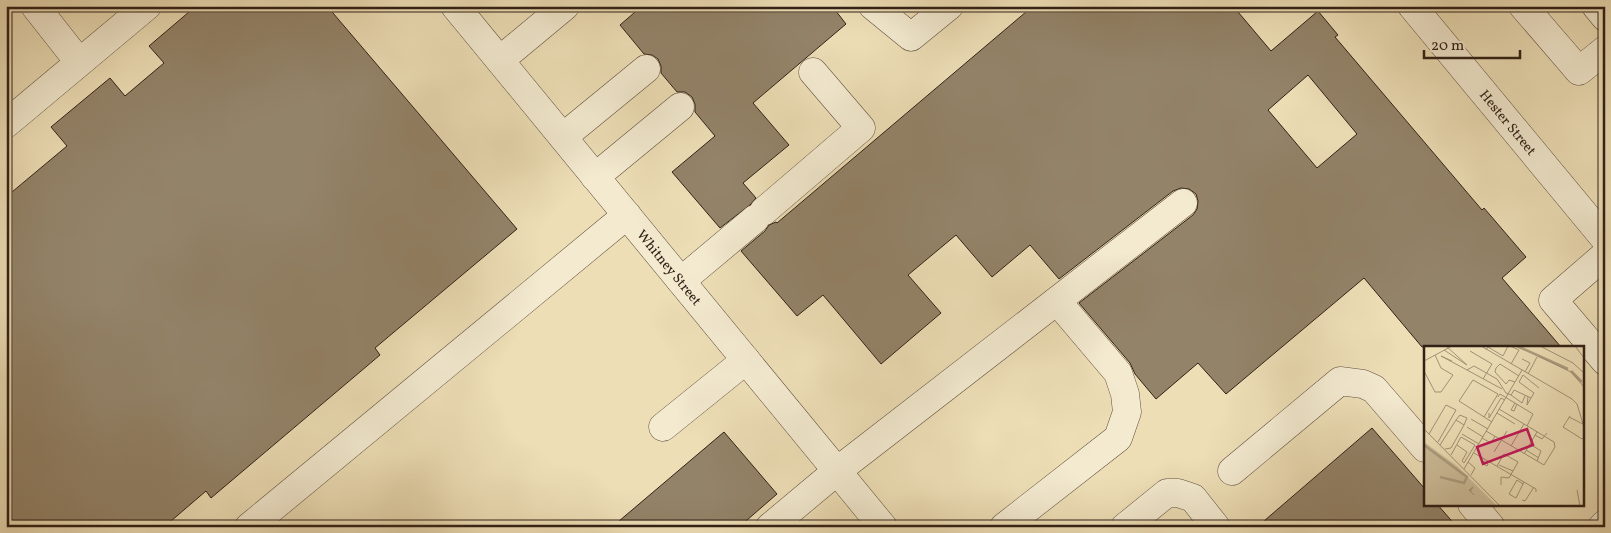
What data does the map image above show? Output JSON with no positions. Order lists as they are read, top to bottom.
{
  "streets": {
    "street": ["Hester Street", "Whitney Street"]
  },
  "scale_bar": "20 m"
}
